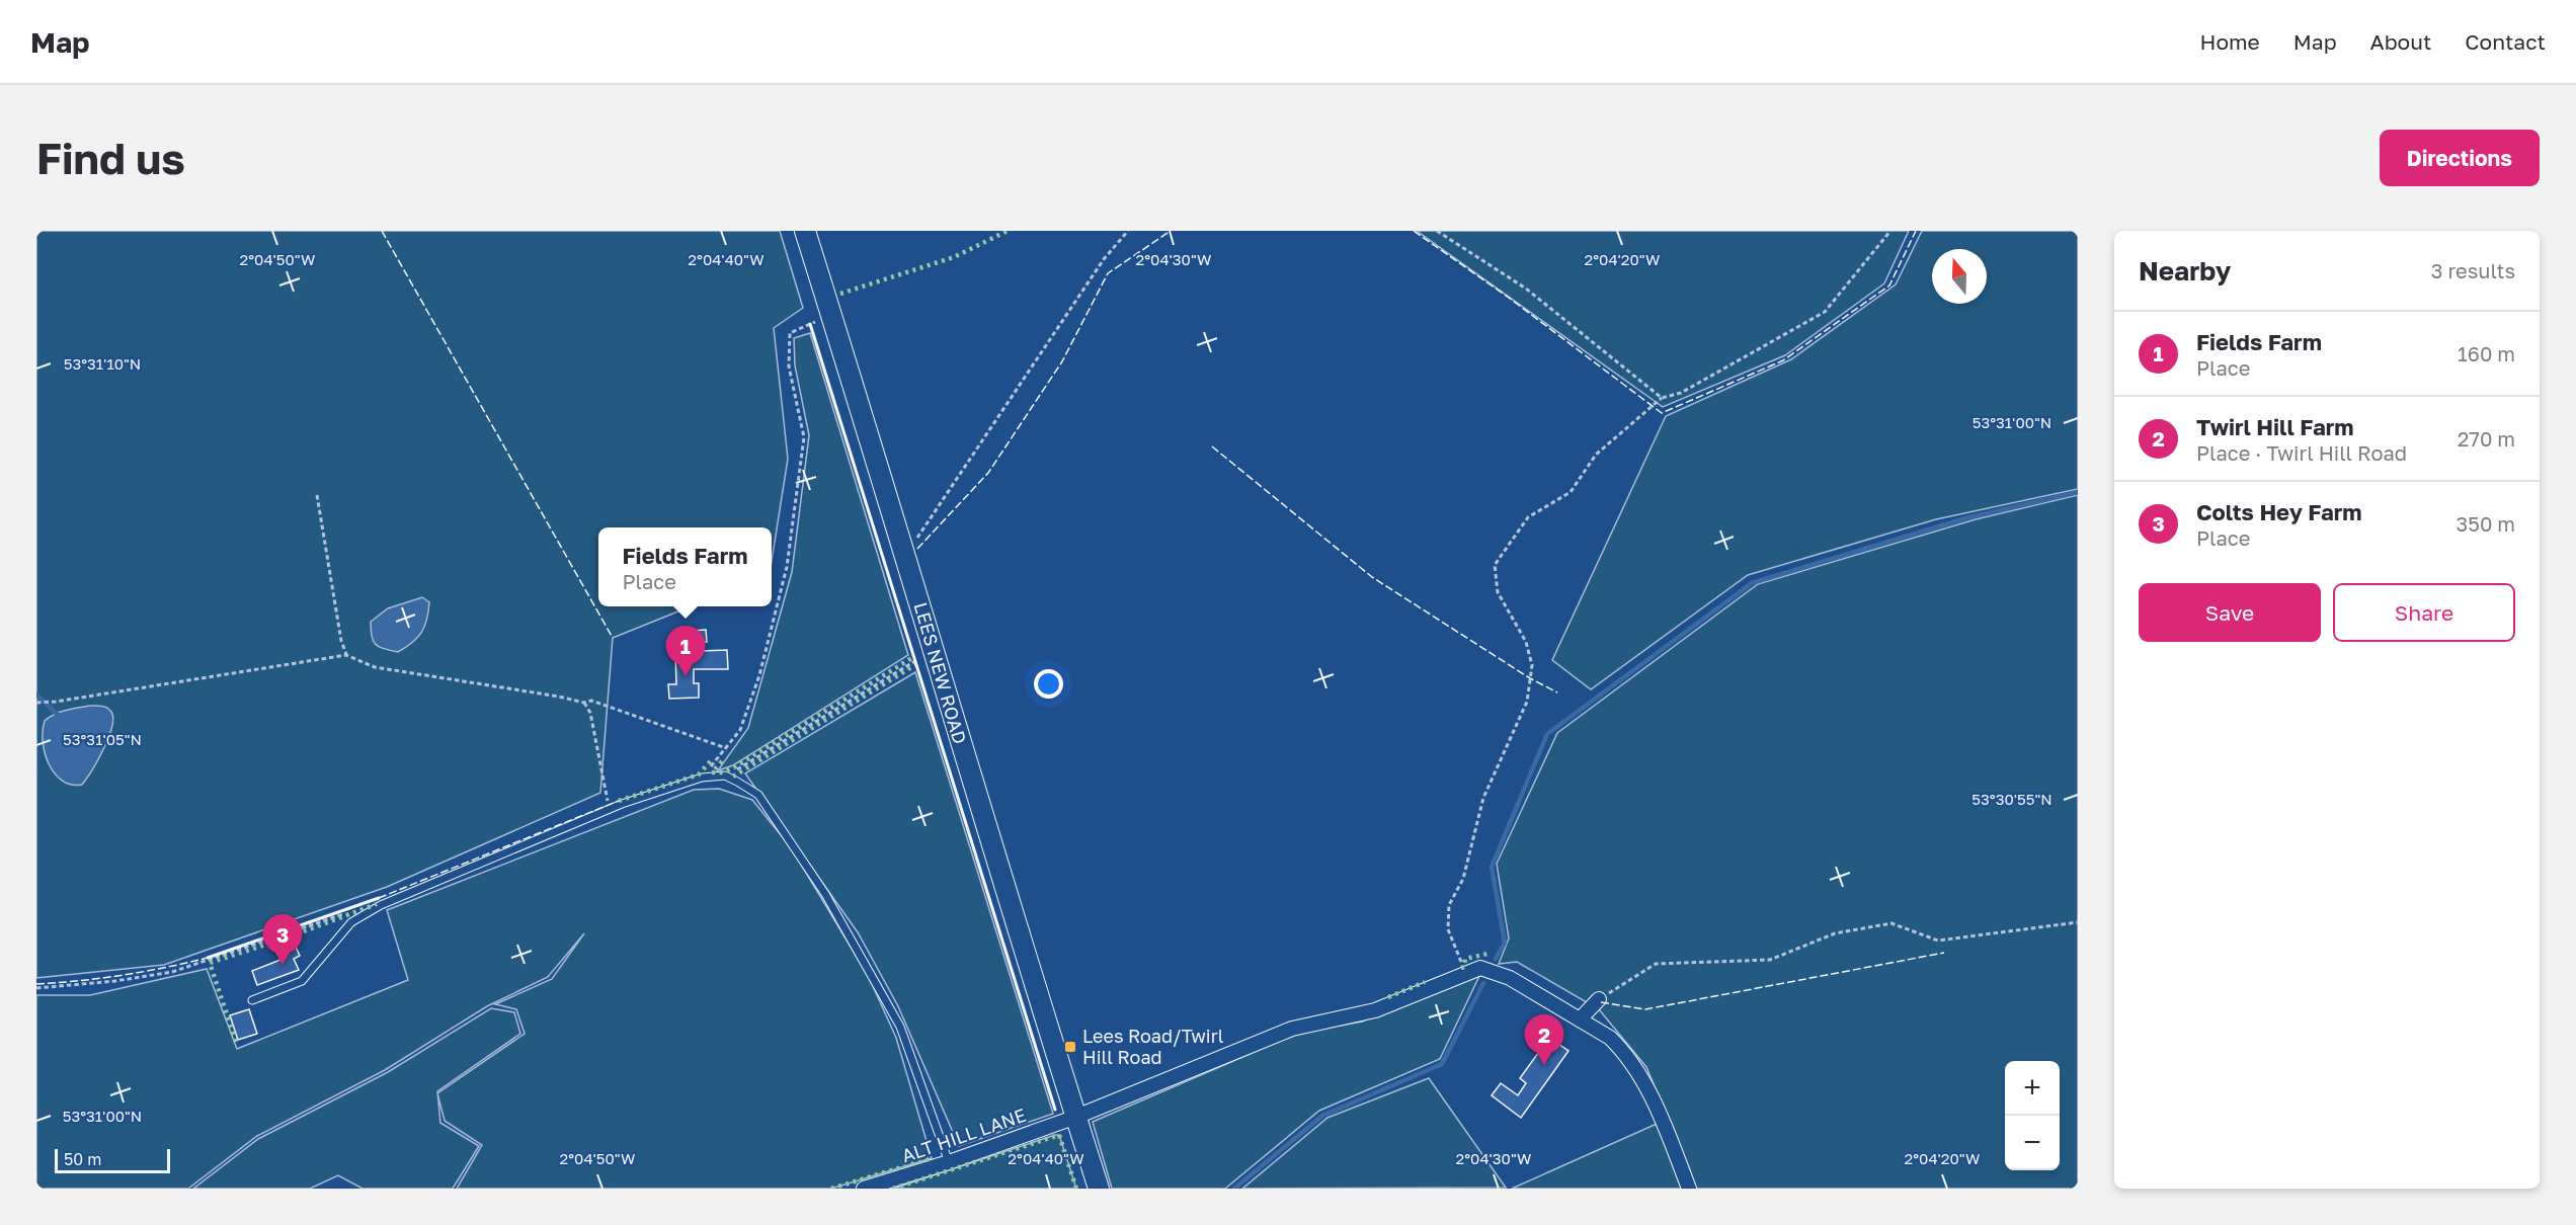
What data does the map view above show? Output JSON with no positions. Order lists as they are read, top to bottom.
{
  "streets": {
    "main road": ["LEES NEW ROAD"],
    "street": ["ALT HILL LANE"]
  },
  "crossings": [
    ["LEES NEW ROAD", "ALT HILL LANE"]
  ],
  "places": {
    "transit": ["Lees Road/Twirl Hill Road"]
  },
  "scale_bar": "50 m",
  "north": "top",
  "page": {
    "header": "Map",
    "nav": [
      "Home",
      "Map",
      "About",
      "Contact"
    ],
    "buttons": [
      "Directions",
      ["Save", "Share"]
    ],
    "title": "Find us",
    "heading": ["Nearby", "3 results"],
    "list": [
      {
        "mark": "1",
        "name": "Fields Farm",
        "note": "Place",
        "value": "160 m"
      },
      {
        "mark": "2",
        "name": "Twirl Hill Farm",
        "note": "Place · Twirl Hill Road",
        "value": "270 m"
      },
      {
        "mark": "3",
        "name": "Colts Hey Farm",
        "note": "Place",
        "value": "350 m"
      }
    ],
    "popup": ["Fields Farm", "Place"],
    "pins": ["1", "3", "2"],
    "map_buttons": ["+", "−"],
    "scale": "50 m"
  },
  "coordinates": [
    "2°04'50\"W",
    "2°04'40\"W",
    "2°04'30\"W",
    "2°04'20\"W",
    "53°31'10\"N",
    "53°31'00\"N",
    "53°31'05\"N",
    "53°30'55\"N"
  ]
}
